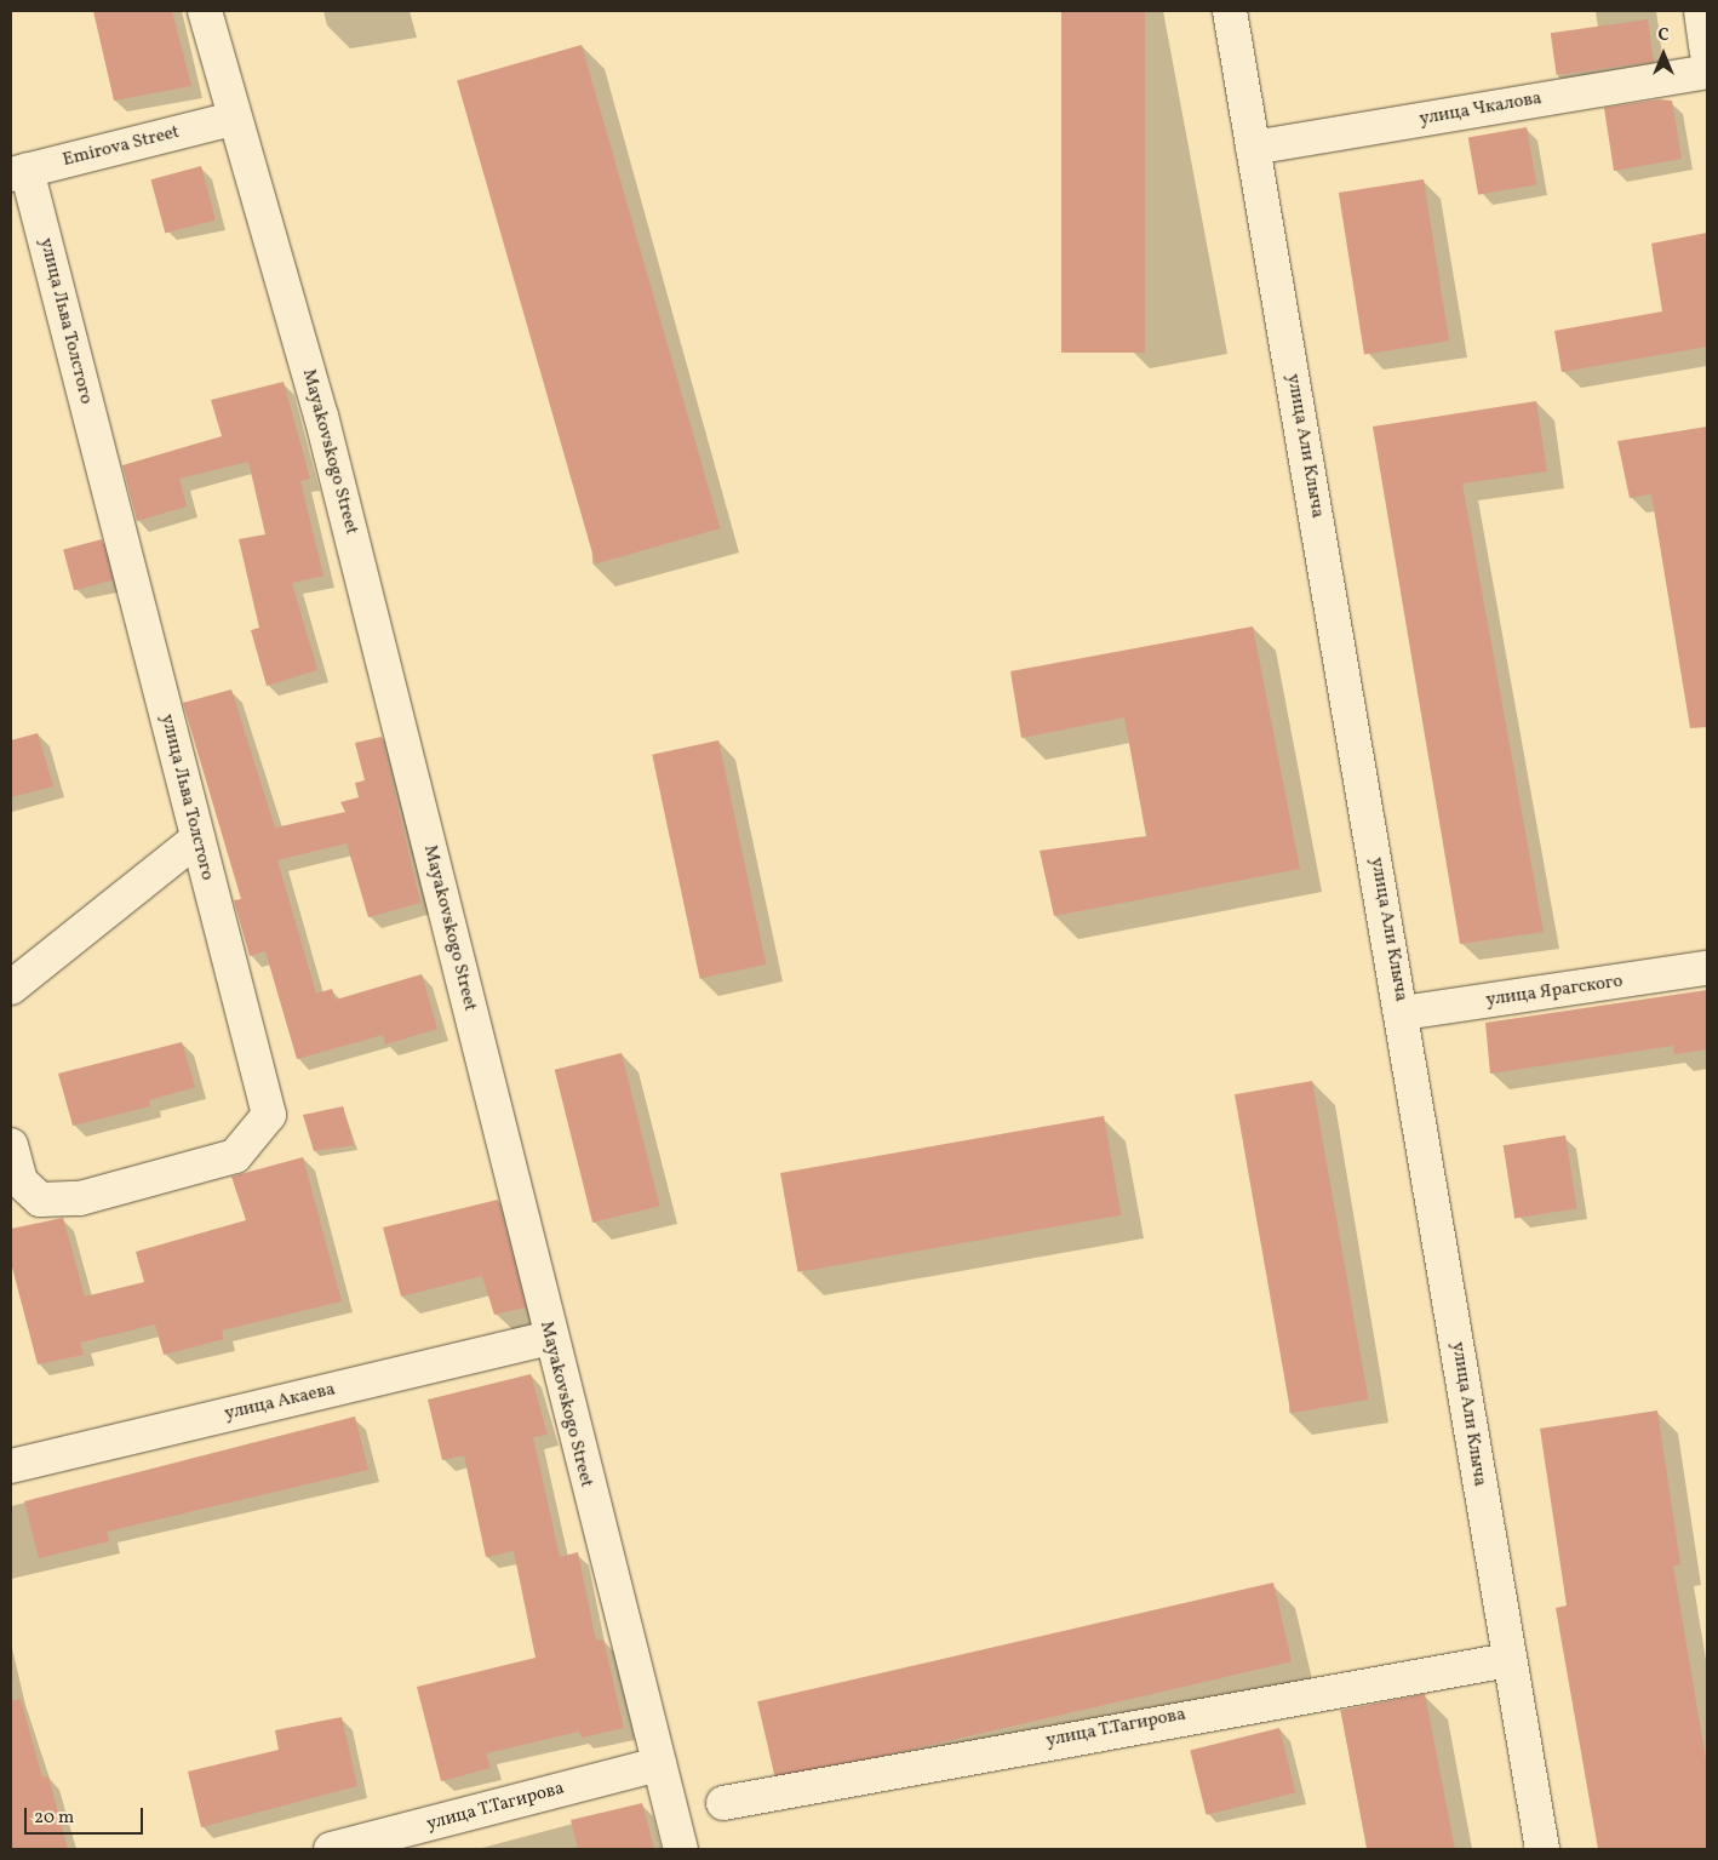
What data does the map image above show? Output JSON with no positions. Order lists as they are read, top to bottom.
{
  "streets": {
    "street": [
      "улица Чкалова",
      "Emirova Street",
      "улица Льва Толстого",
      "улица Али Клыча",
      "Mayakovskogo Street",
      "улица Ярагского",
      "улица Акаева",
      "улица Т.Тагирова"
    ]
  },
  "crossings": [
    ["улица Чкалова", "улица Али Клыча"],
    ["Emirova Street", "улица Льва Толстого"],
    ["Emirova Street", "Mayakovskogo Street"],
    ["улица Али Клыча", "улица Ярагского"],
    ["улица Али Клыча", "улица Т.Тагирова"],
    ["Mayakovskogo Street", "улица Акаева"],
    ["Mayakovskogo Street", "улица Т.Тагирова"]
  ],
  "scale_bar": "20 m",
  "north": "top"
}
